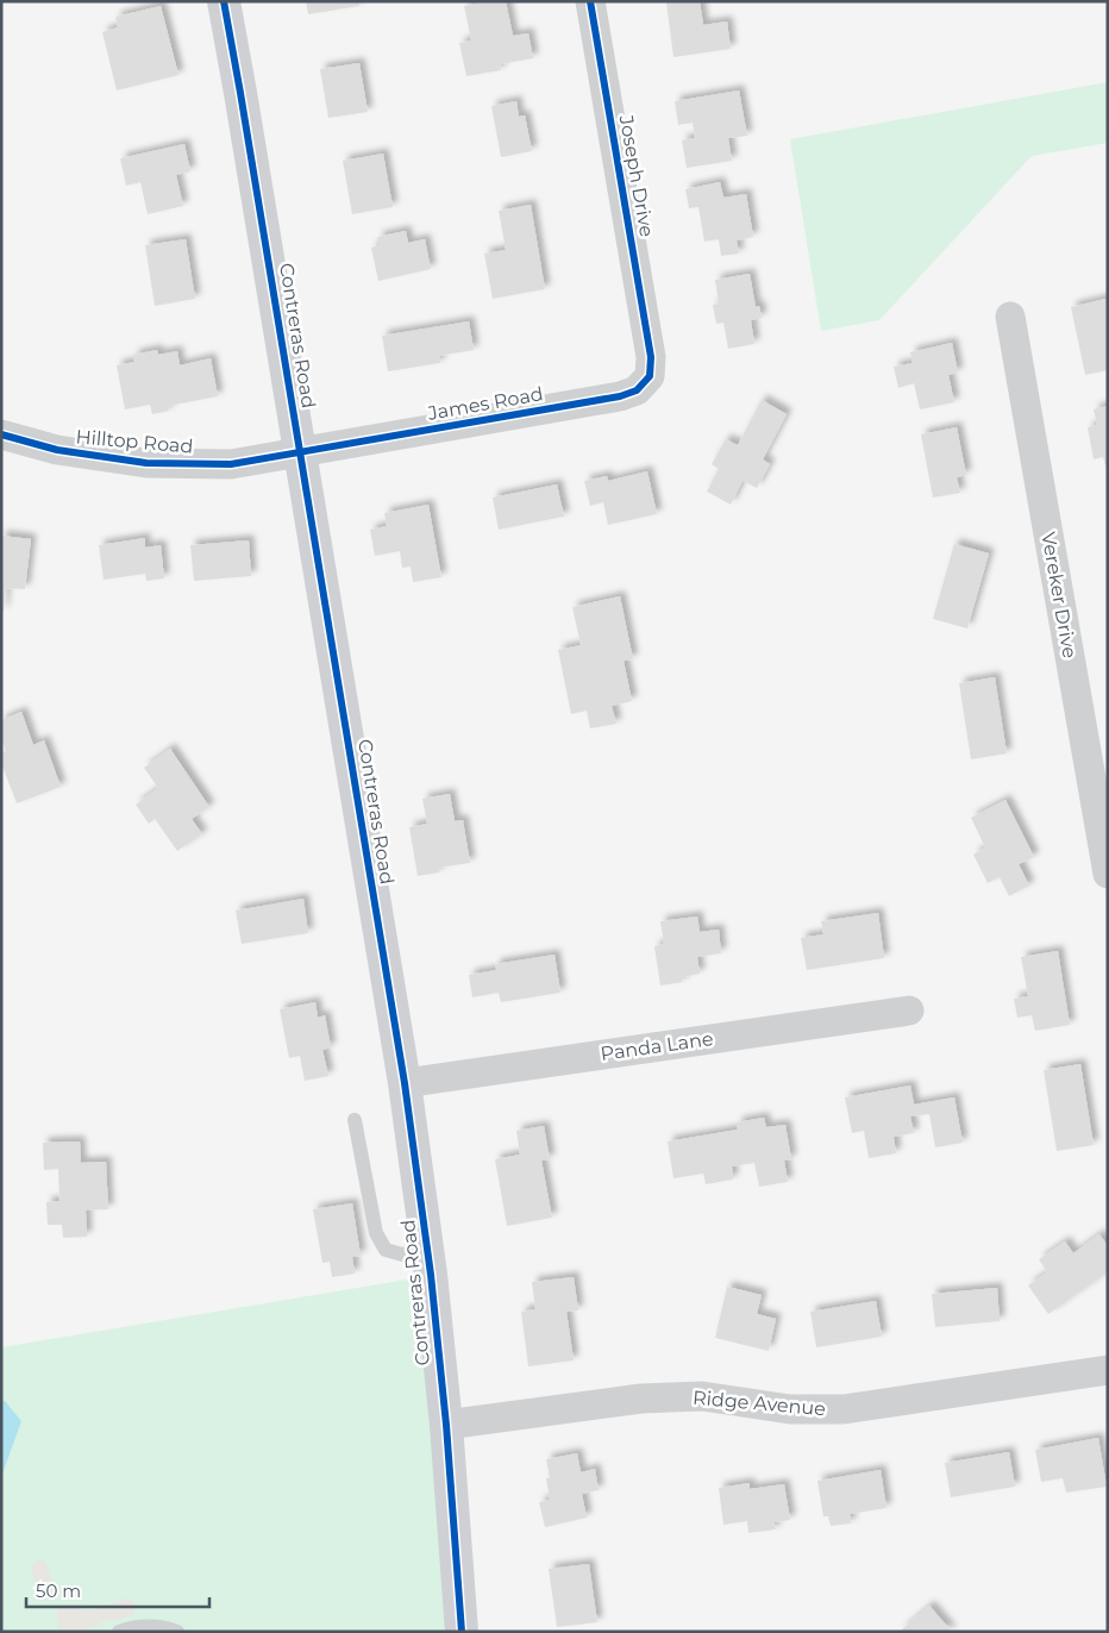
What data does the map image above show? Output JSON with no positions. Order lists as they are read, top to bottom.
{
  "streets": {
    "street": [
      "Joseph Drive",
      "Contreras Road",
      "James Road",
      "Hilltop Road",
      "Vereker Drive",
      "Panda Lane",
      "Ridge Avenue"
    ]
  },
  "crossings": [
    ["Joseph Drive", "James Road"],
    ["Contreras Road", "James Road"],
    ["Contreras Road", "Hilltop Road"],
    ["Contreras Road", "Panda Lane"],
    ["Contreras Road", "Ridge Avenue"],
    ["James Road", "Hilltop Road"]
  ],
  "scale_bar": "50 m"
}
